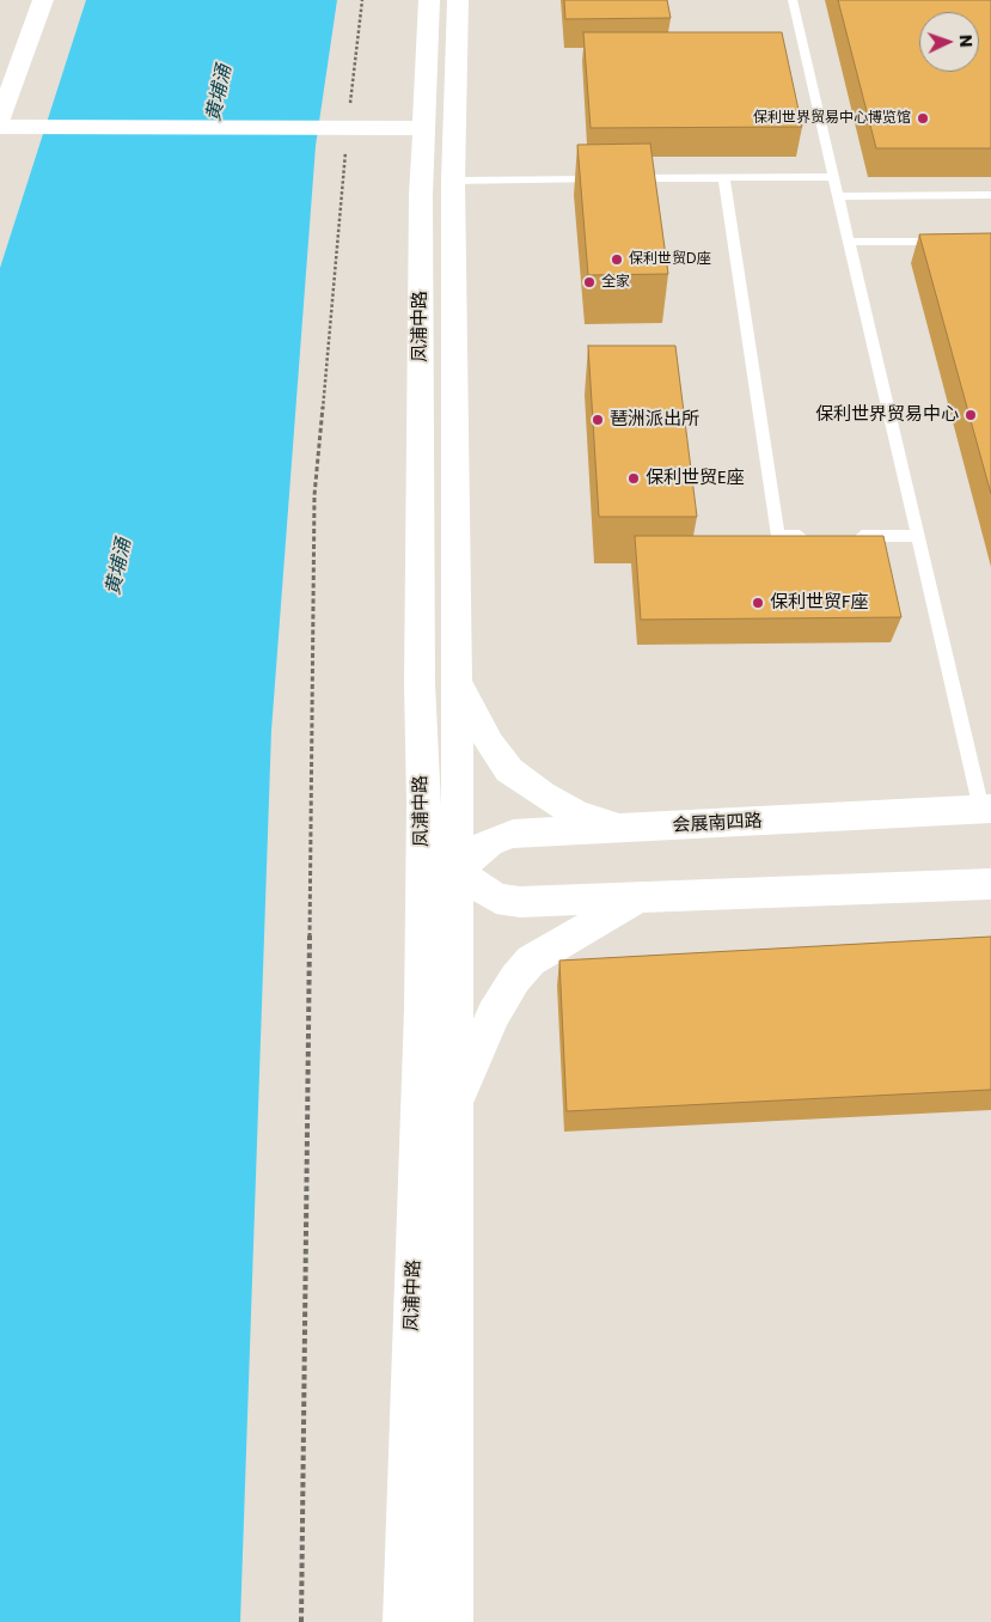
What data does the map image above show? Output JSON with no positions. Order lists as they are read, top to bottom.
{
  "streets": {
    "street": ["凤浦中路", "会展南四路"]
  },
  "crossings": [
    ["凤浦中路", "会展南四路"]
  ],
  "water": ["黄埔涌"],
  "places": [
    "保利世界贸易中心博览馆",
    "保利世贸D座",
    "全家",
    "保利世界贸易中心",
    "琶洲派出所",
    "保利世贸E座",
    "保利世贸F座"
  ],
  "north": "right"
}
